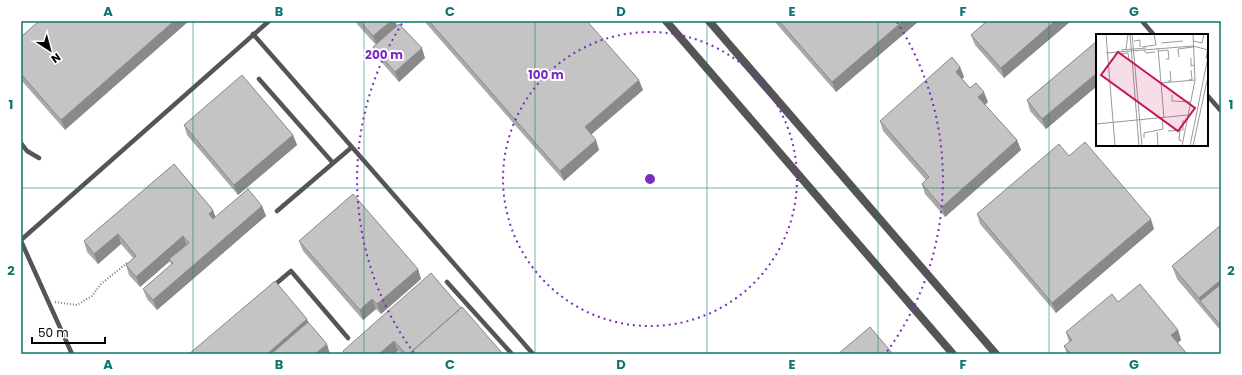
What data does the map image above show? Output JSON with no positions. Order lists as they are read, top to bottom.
{
  "scale_bar": "50 m",
  "north": "bottom right",
  "grid": {
    "columns": [
      "A",
      "B",
      "C",
      "D",
      "E",
      "F",
      "G"
    ],
    "rows": ["1", "2"]
  },
  "rings": ["200 m", "100 m"]
}
